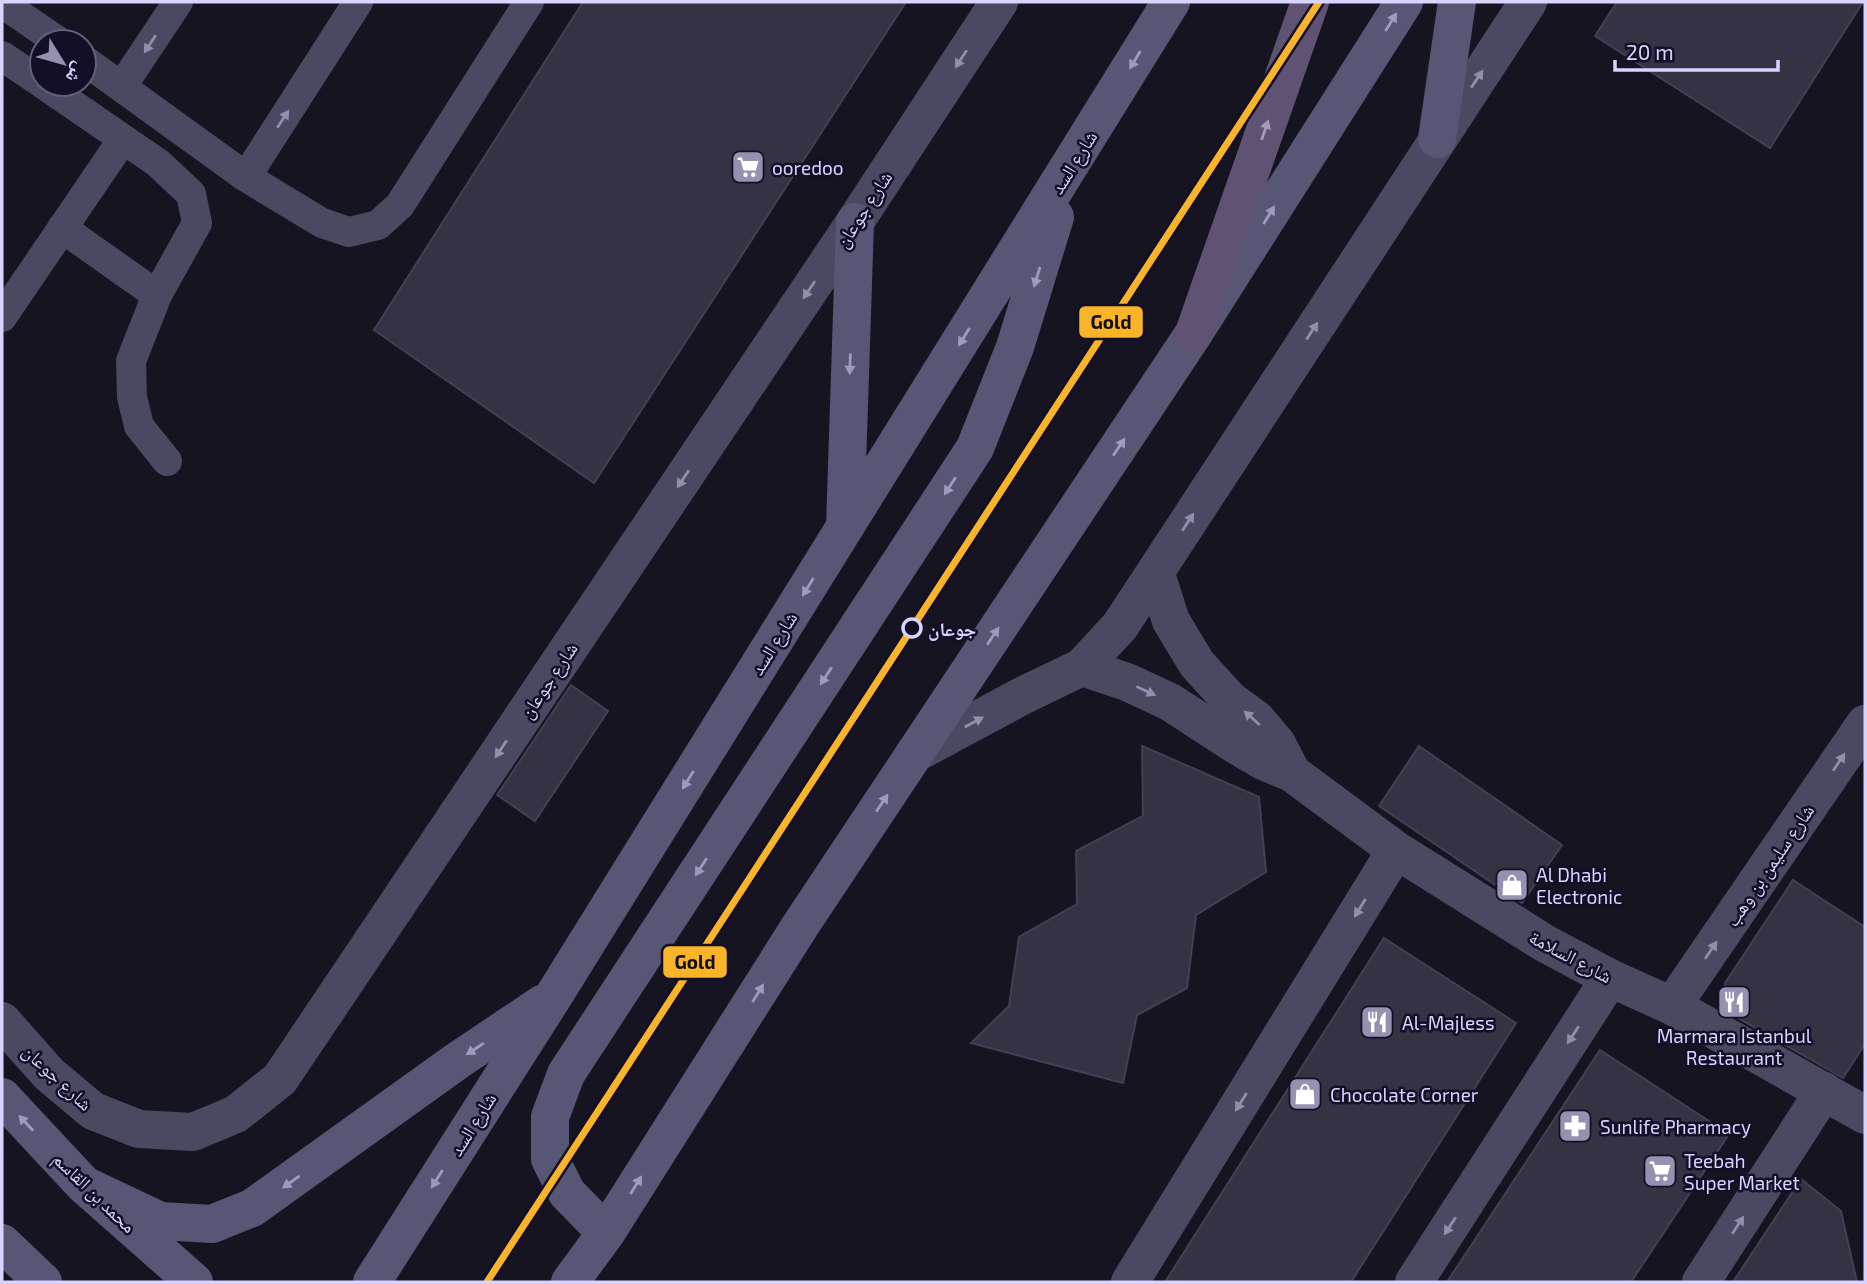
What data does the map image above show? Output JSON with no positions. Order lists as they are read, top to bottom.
{
  "streets": {
    "main road": ["شارع السد", "محمد بن القاسم"],
    "street": ["شارع جوعان", "شارع سليمن بن وهب", "شارع السلامة"]
  },
  "crossings": [
    ["شارع سليمن بن وهب", "شارع السلامة"]
  ],
  "one_way": ["شارع جوعان", "شارع سليمن بن وهب", "محمد بن القاسم"],
  "places": {
    "supermarket": ["ooredoo", "Teebah Super Market"],
    "other": ["جوعان"],
    "shop": ["Al Dhabi Electronic", "Chocolate Corner"],
    "restaurant": ["Marmara Istanbul Restaurant", "Al-Majless"],
    "pharmacy": ["Sunlife Pharmacy"]
  },
  "lines": ["transit line Gold"],
  "scale_bar": "20 m",
  "north": "bottom right"
}
